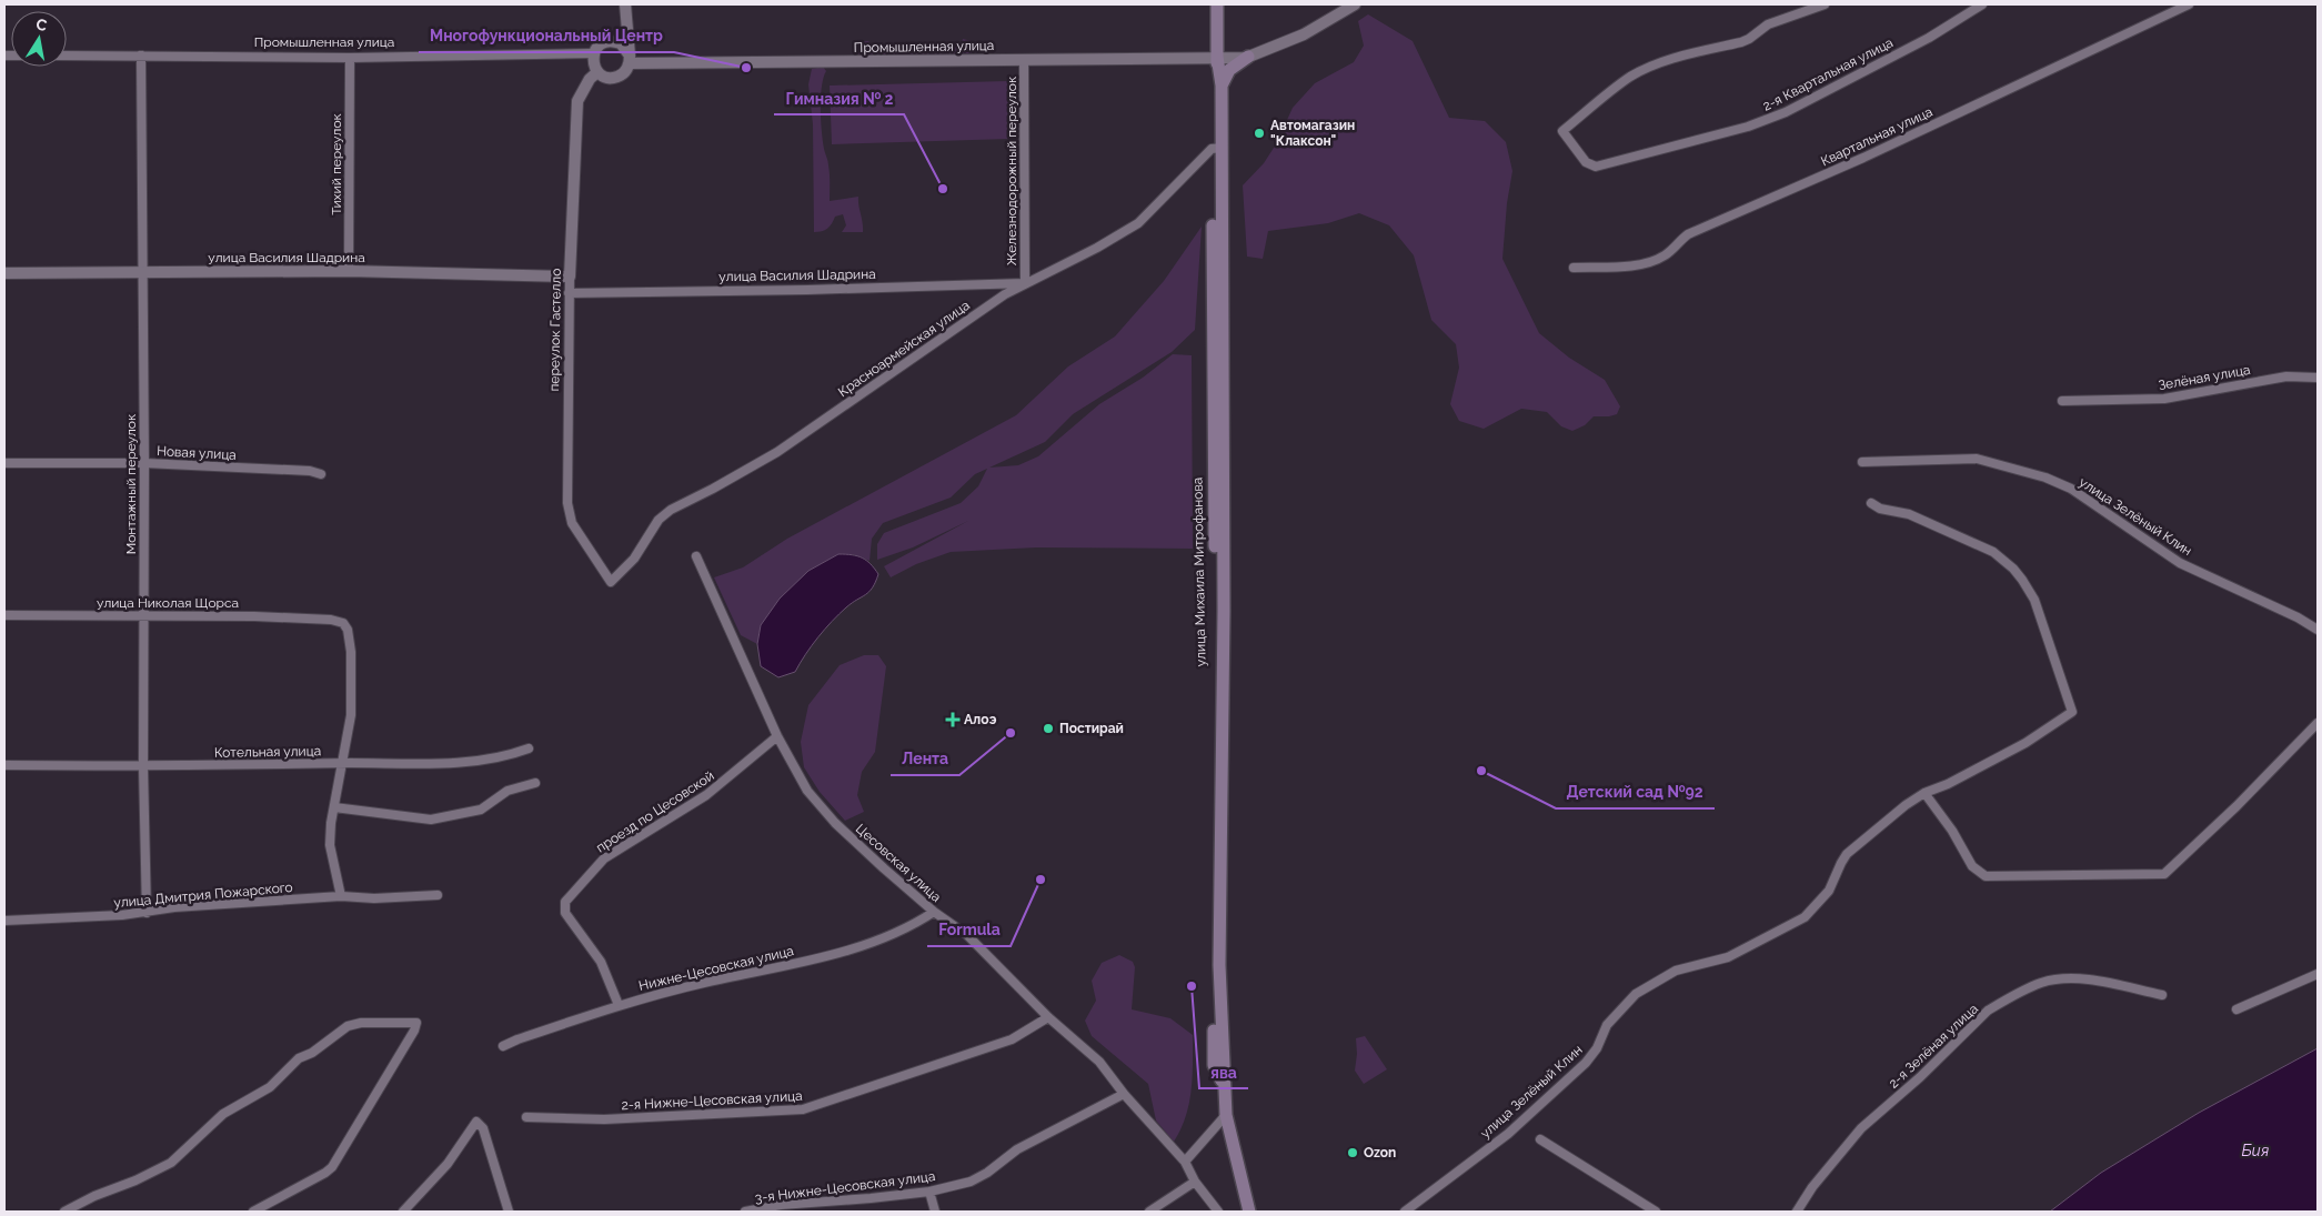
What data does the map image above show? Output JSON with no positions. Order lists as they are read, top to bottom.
{
  "streets": {
    "main road": ["улица Михаила Митрофанова"],
    "street": [
      "Промышленная улица",
      "2-я Квартальная улица",
      "Квартальная улица",
      "Тихий переулок",
      "Железнодорожный переулок",
      "улица Василия Шадрина",
      "переулок Гастелло",
      "Красноармейская улица",
      "Зелёная улица",
      "Новая улица",
      "Монтажный переулок",
      "улица Зелёный Клин",
      "улица Николая Щорса",
      "Котельная улица",
      "проезд по Цесовской",
      "Цесовская улица",
      "улица Дмитрия Пожарского",
      "Нижне-Цесовская улица",
      "2-я Зелёная улица",
      "2-я Нижне-Цесовская улица",
      "3-я Нижне-Цесовская улица"
    ]
  },
  "crossings": [
    ["Промышленная улица", "Тихий переулок"],
    ["Промышленная улица", "Железнодорожный переулок"],
    ["Промышленная улица", "переулок Гастелло"],
    ["Промышленная улица", "Монтажный переулок"],
    ["Промышленная улица", "улица Михаила Митрофанова"],
    ["Тихий переулок", "улица Василия Шадрина"],
    ["Железнодорожный переулок", "улица Василия Шадрина"],
    ["Железнодорожный переулок", "Красноармейская улица"],
    ["улица Василия Шадрина", "переулок Гастелло"],
    ["улица Василия Шадрина", "Красноармейская улица"],
    ["улица Василия Шадрина", "Монтажный переулок"],
    ["переулок Гастелло", "Красноармейская улица"],
    ["Красноармейская улица", "улица Михаила Митрофанова"],
    ["Новая улица", "Монтажный переулок"],
    ["Монтажный переулок", "улица Николая Щорса"],
    ["Монтажный переулок", "Котельная улица"],
    ["Монтажный переулок", "улица Дмитрия Пожарского"],
    ["улица Николая Щорса", "Котельная улица"],
    ["проезд по Цесовской", "Цесовская улица"],
    ["проезд по Цесовской", "Нижне-Цесовская улица"],
    ["Цесовская улица", "Нижне-Цесовская улица"],
    ["Цесовская улица", "2-я Нижне-Цесовская улица"],
    ["Цесовская улица", "3-я Нижне-Цесовская улица"]
  ],
  "water": ["Бия"],
  "places": {
    "other": [
      "Многофункциональный Центр",
      "Автомагазин \"Клаксон\"",
      "Гимназия № 2",
      "Постирай",
      "Лента",
      "Детский сад №92",
      "Formula",
      "ява",
      "Ozon"
    ],
    "health": ["Алоэ"]
  },
  "north": "top"
}
